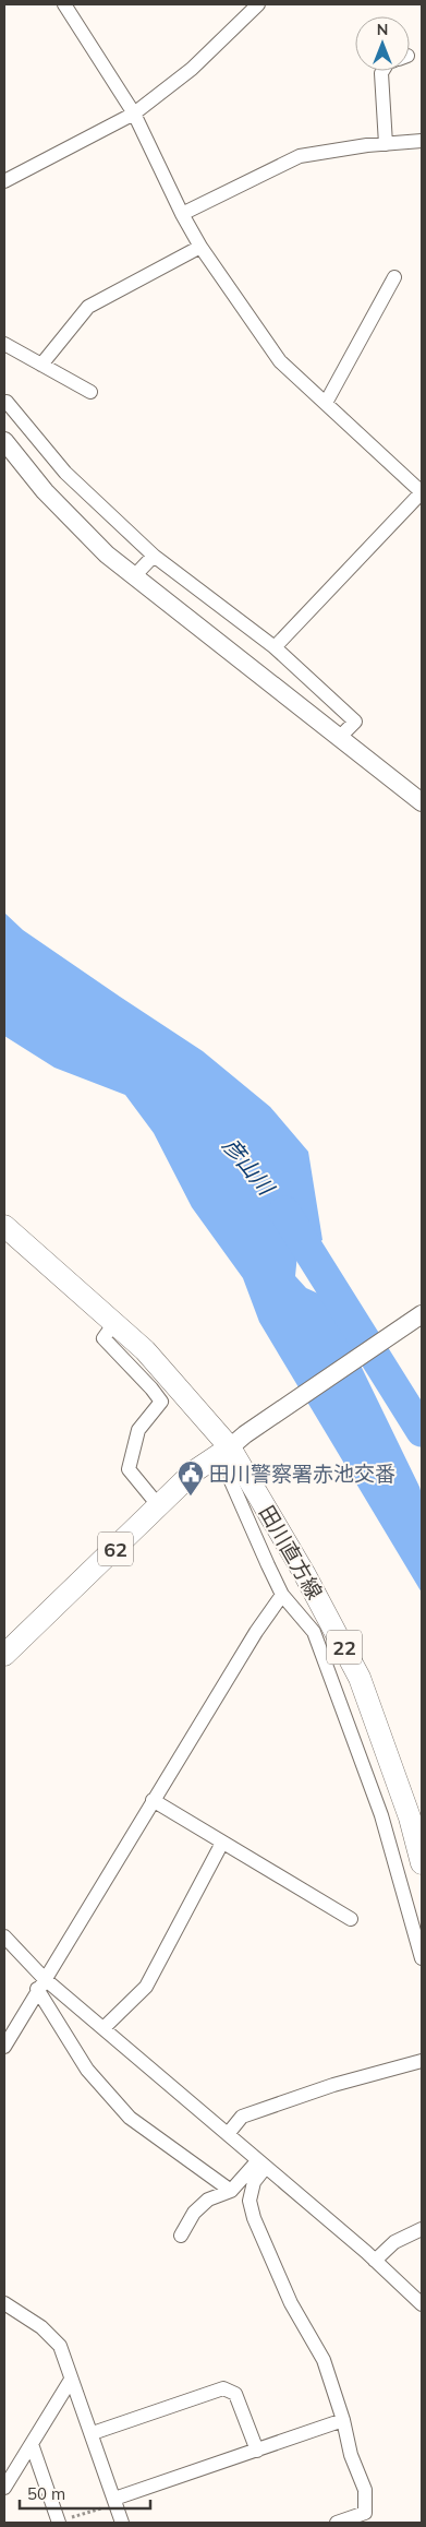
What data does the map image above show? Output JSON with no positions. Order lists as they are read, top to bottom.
{
  "streets": {
    "main road": ["62", "田川直方線", "22"]
  },
  "crossings": [
    ["62", "田川直方線"]
  ],
  "water": ["彦山川"],
  "places": {
    "public building": ["田川警察署赤池交番"]
  },
  "scale_bar": "50 m",
  "north": "top"
}
